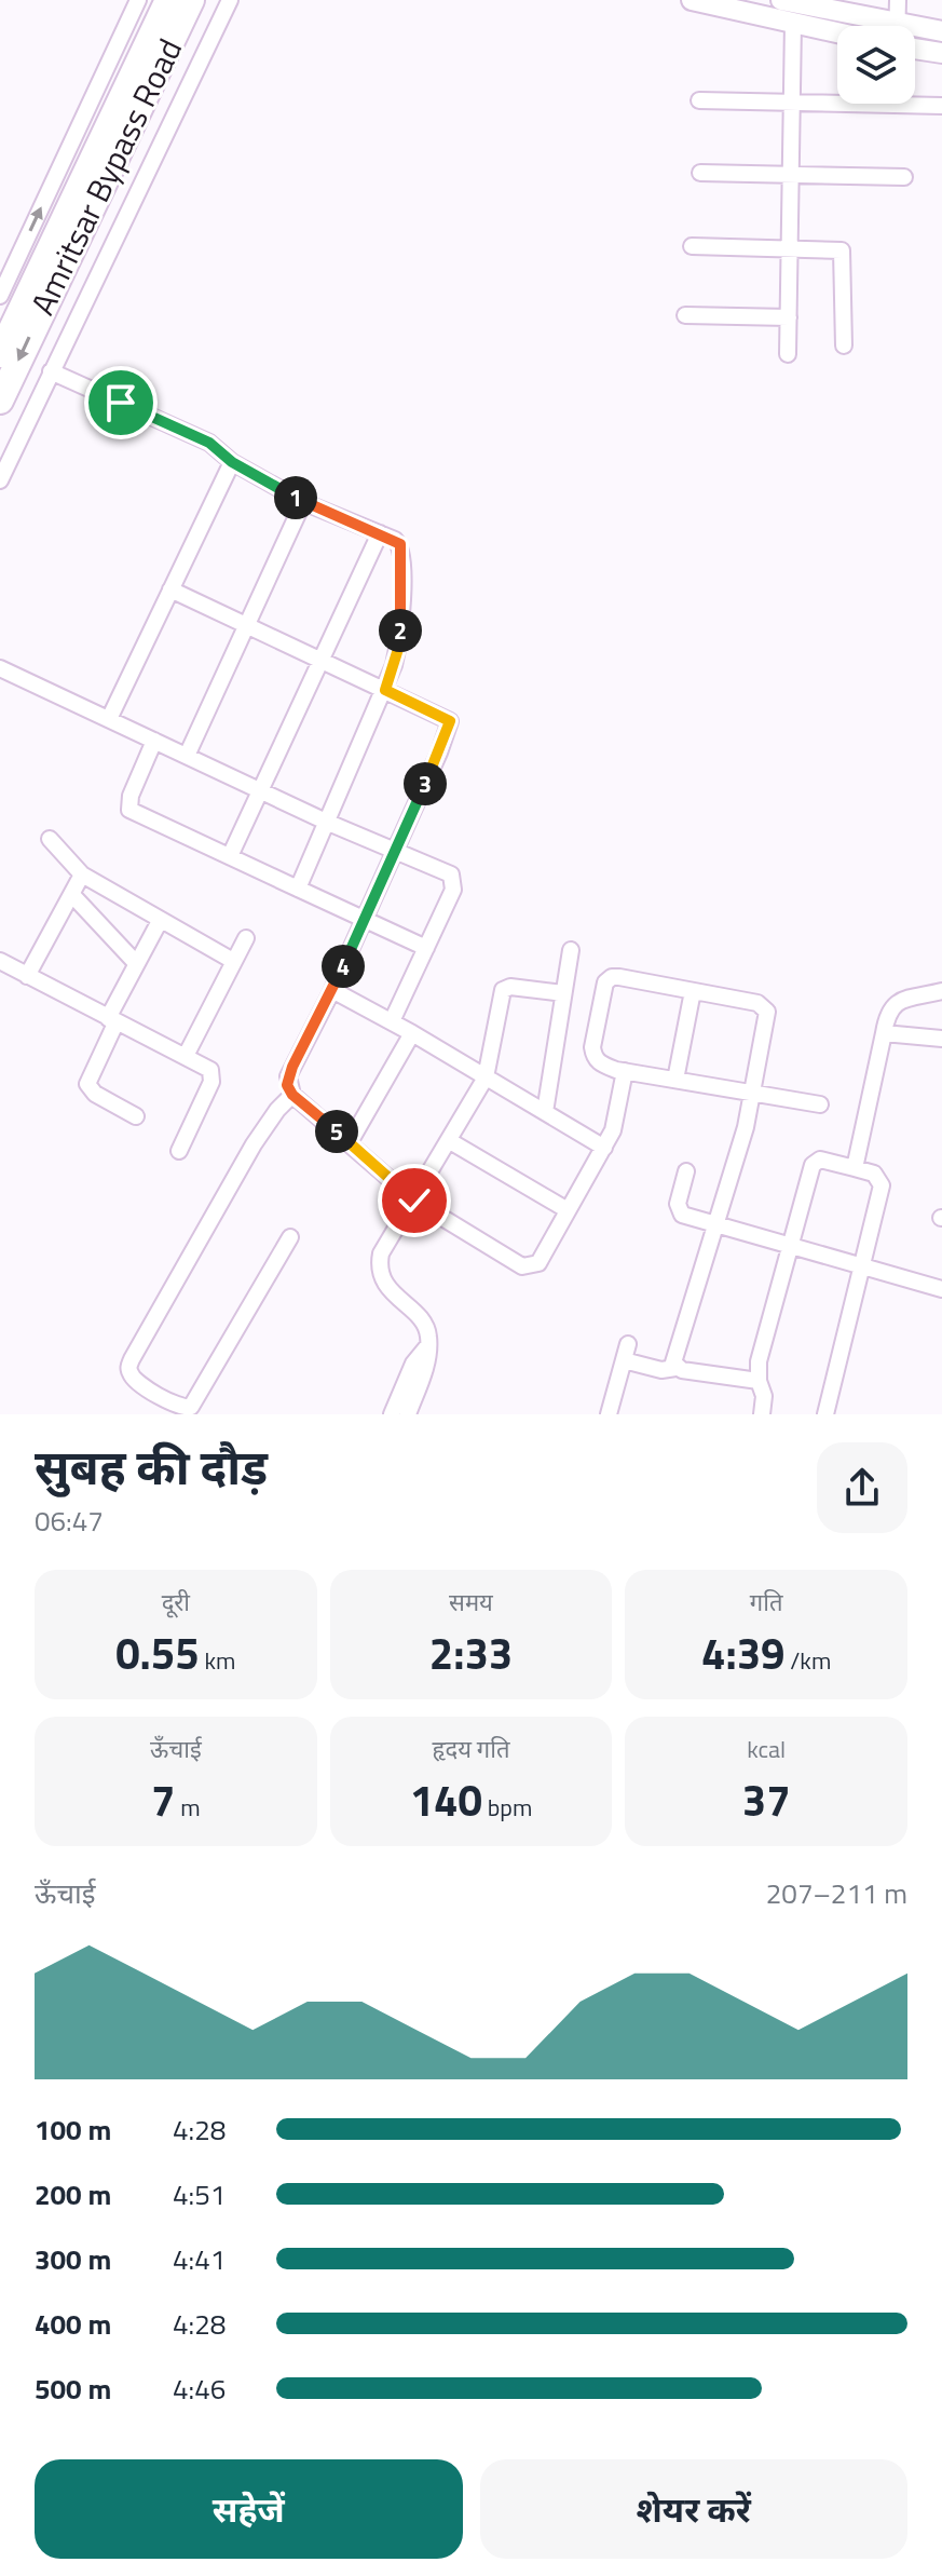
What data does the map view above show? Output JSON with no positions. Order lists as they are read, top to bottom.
{
  "streets": {
    "highway": ["Amritsar Bypass Road"]
  },
  "page": {
    "pins": [
      "1",
      "2",
      "3",
      "4",
      "5"
    ],
    "heading": ["सुबह की दौड़", "06:47"],
    "stats": [
      ["दूरी", "0.55 km"],
      ["समय", "2:33"],
      ["गति", "4:39 /km"],
      ["ऊँचाई", "7 m"],
      ["हृदय गति", "140 bpm"],
      ["kcal", "37"]
    ],
    "chart": ["ऊँचाई", "207–211 m"],
    "list": [
      {
        "name": "100 m",
        "note": "4:28"
      },
      {
        "name": "200 m",
        "note": "4:51"
      },
      {
        "name": "300 m",
        "note": "4:41"
      },
      {
        "name": "400 m",
        "note": "4:28"
      },
      {
        "name": "500 m",
        "note": "4:46"
      }
    ],
    "buttons": ["सहेजें", "शेयर करें"]
  }
}
